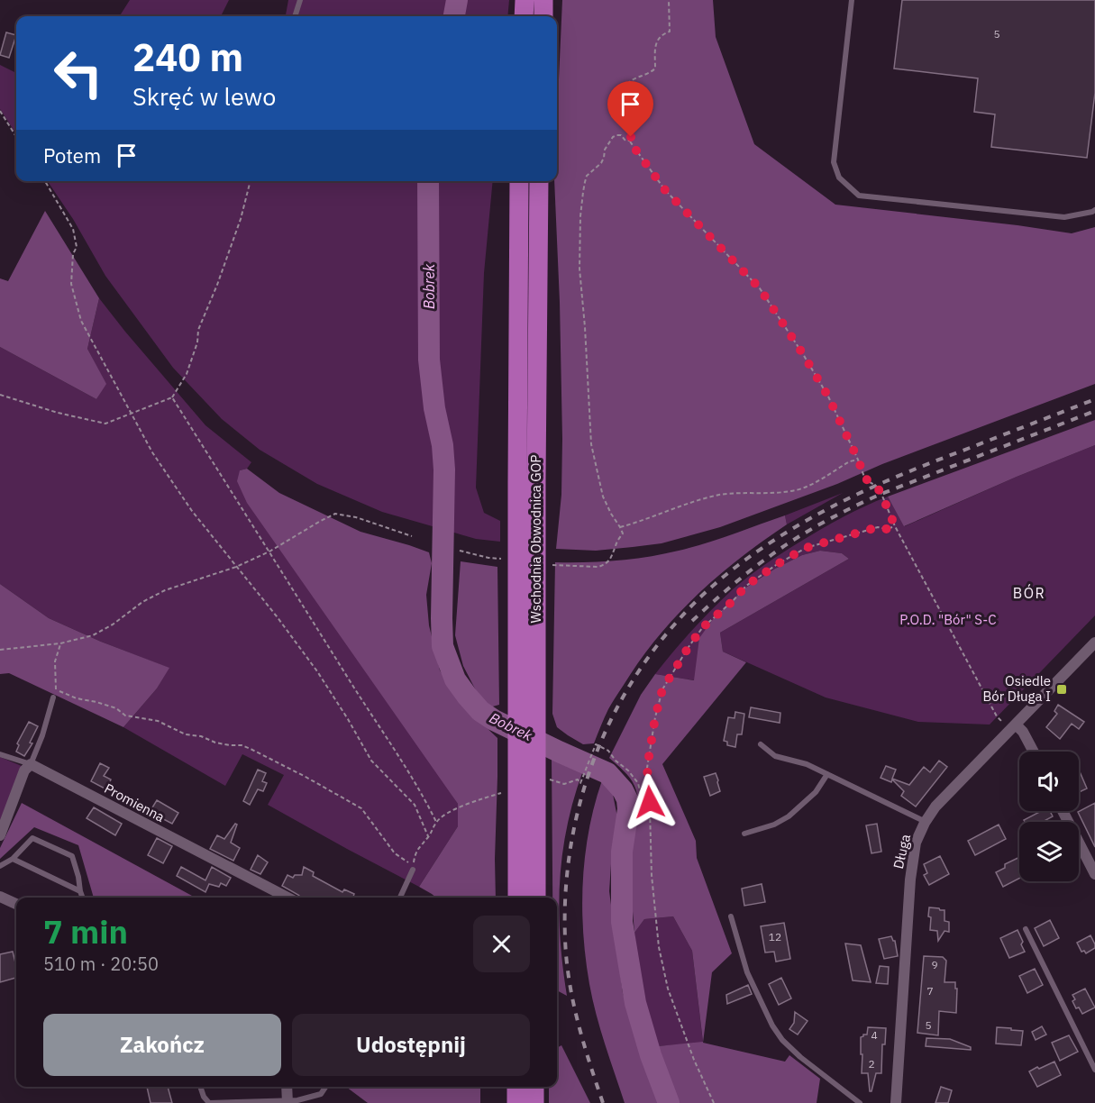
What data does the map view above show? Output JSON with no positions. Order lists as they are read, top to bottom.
{
  "streets": {
    "highway": ["Wschodnia Obwodnica GOP"],
    "street": ["Promienna", "Długa"]
  },
  "districts": ["BÓR"],
  "water": ["Bobrek"],
  "parks": ["P.O.D. \"Bór\" S-C"],
  "places": {
    "transit": ["Osiedle Bór Długa I"]
  },
  "house_numbers": [
    "5",
    "12",
    "9",
    "7",
    "5",
    "4",
    "2"
  ],
  "page": {
    "turn": ["240 m", "Skręć w lewo"],
    "then": "Potem",
    "heading": ["7 min", "510 m · 20:50"],
    "buttons": ["Zakończ", "Udostępnij"]
  }
}
